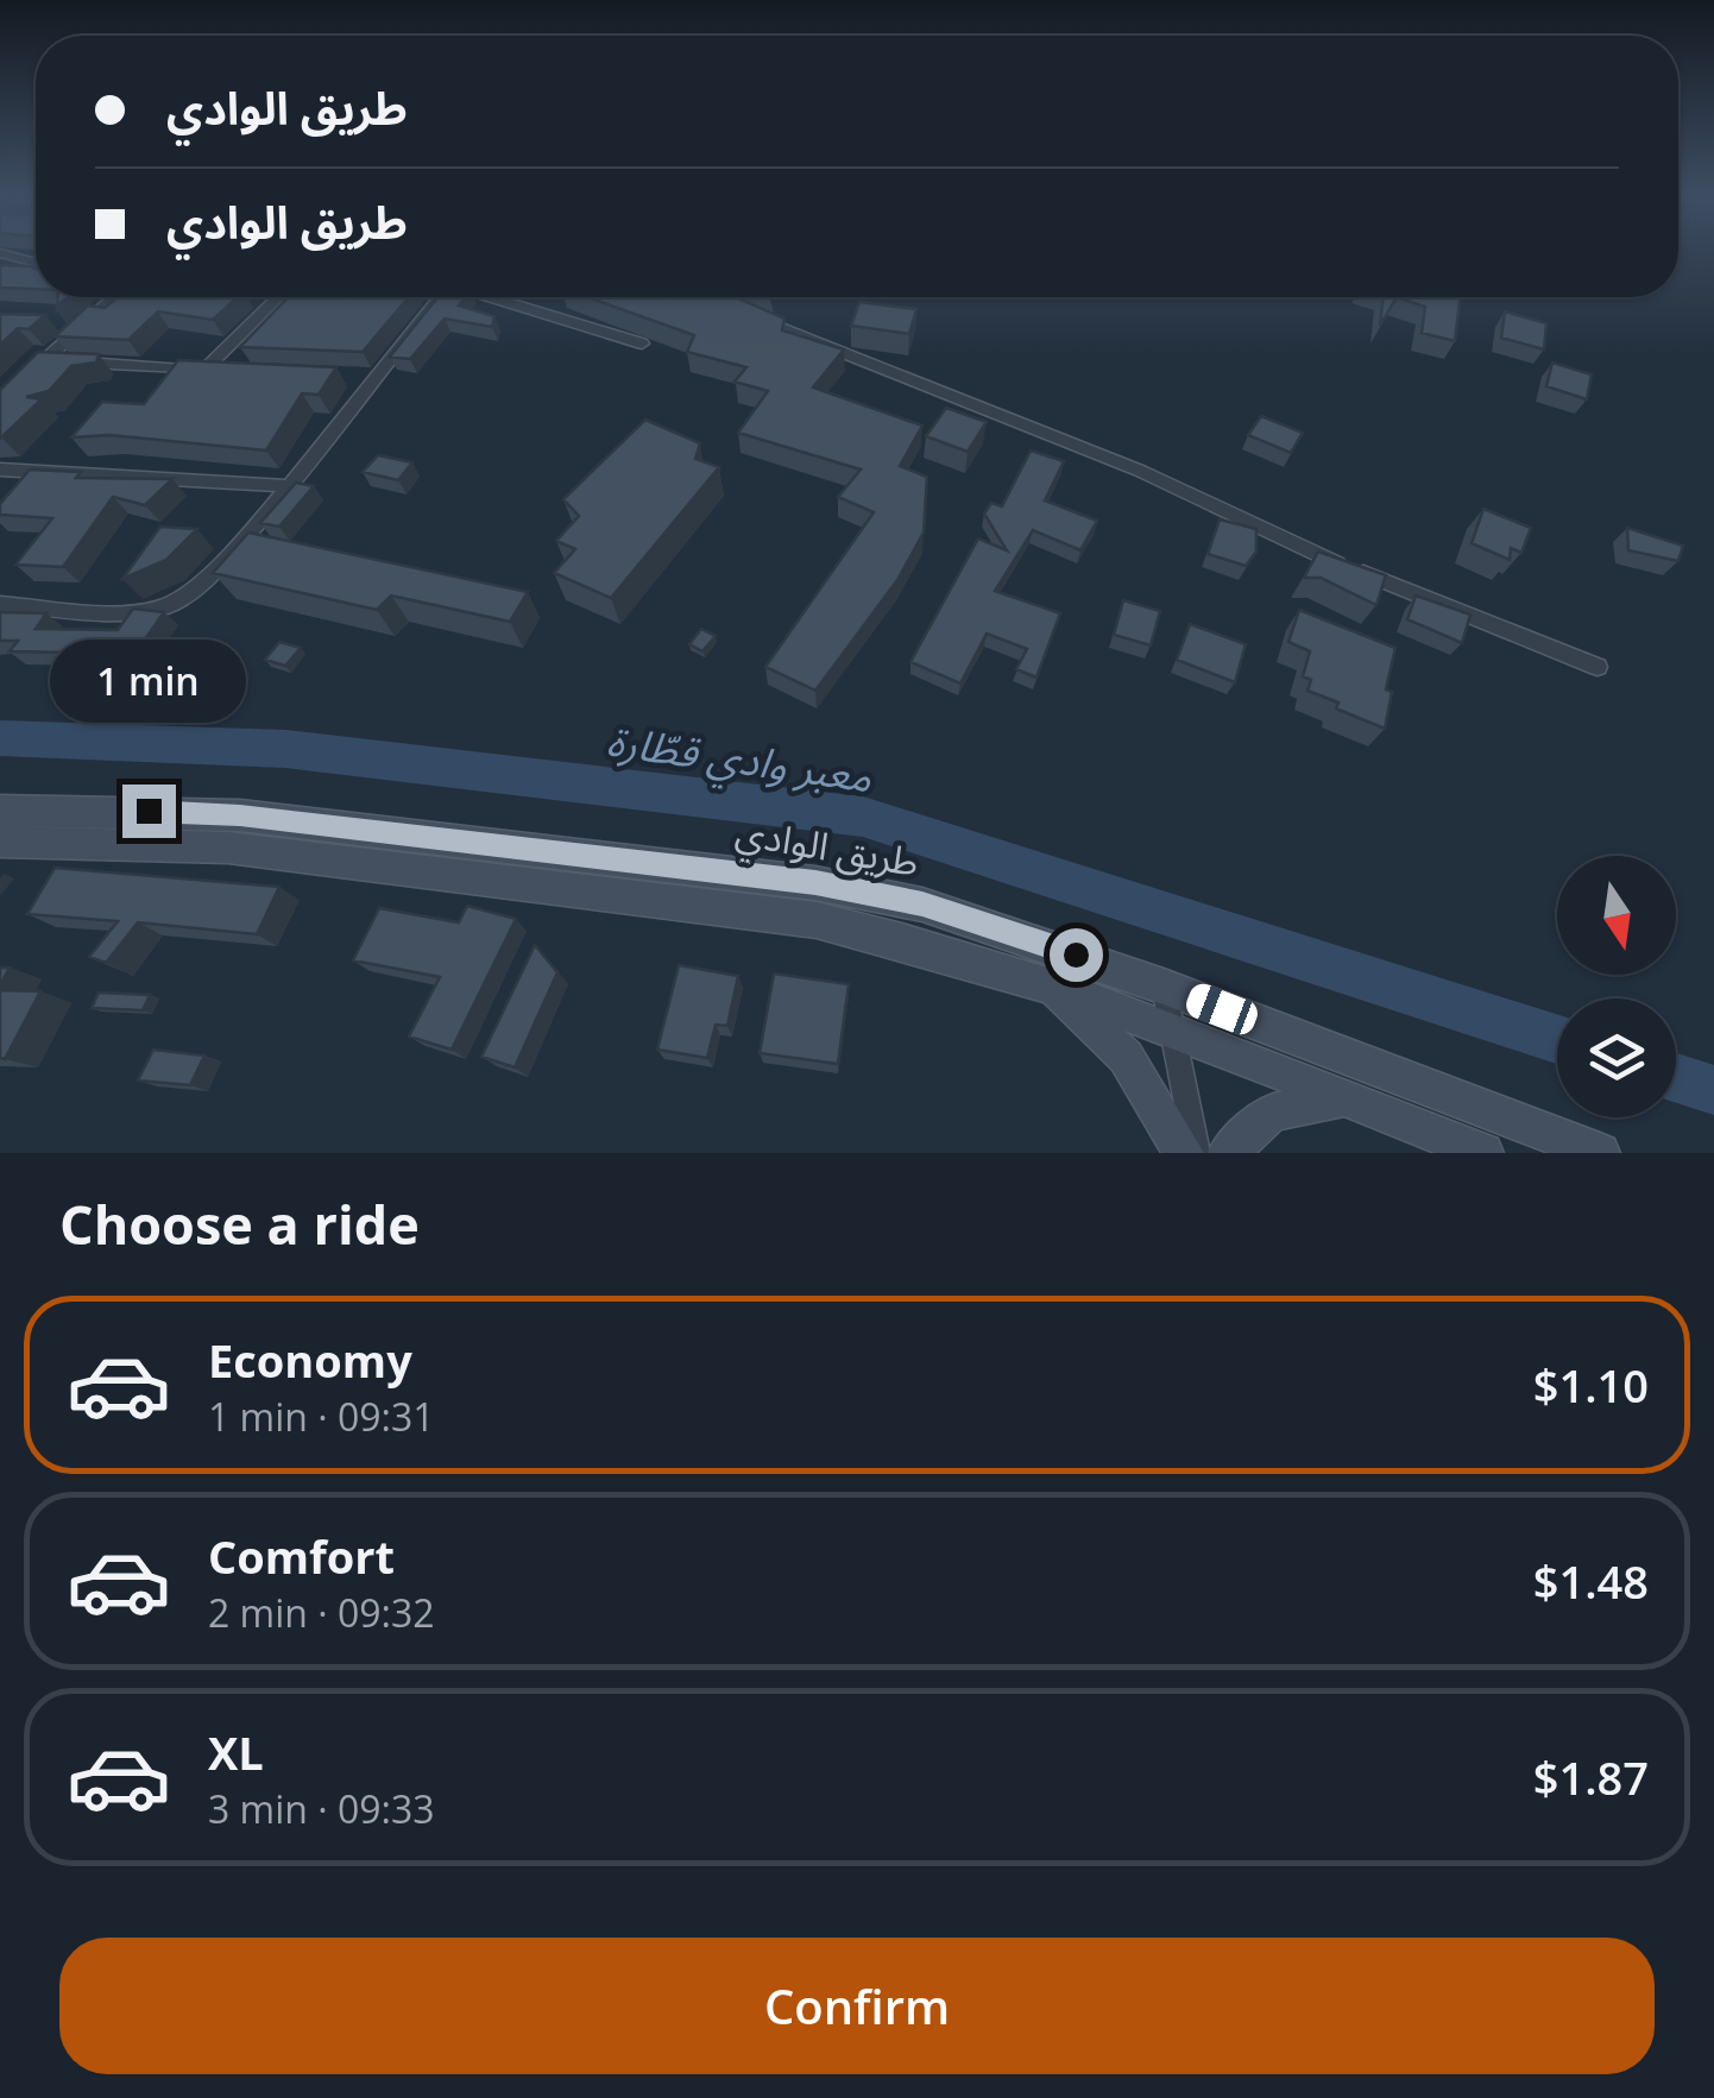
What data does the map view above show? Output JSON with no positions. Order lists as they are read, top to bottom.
{
  "streets": {
    "main road": ["طريق الوادي"]
  },
  "water": ["معبر وادي قطّارة"],
  "north": "bottom",
  "page": {
    "banner": ["طريق الوادي", "طريق الوادي"],
    "bubble": "1 min",
    "heading": "Choose a ride",
    "list": [
      {
        "name": "Economy",
        "note": "1 min · 09:31",
        "value": "$1.10"
      },
      {
        "name": "Comfort",
        "note": "2 min · 09:32",
        "value": "$1.48"
      },
      {
        "name": "XL",
        "note": "3 min · 09:33",
        "value": "$1.87"
      }
    ],
    "buttons": "Confirm"
  }
}
